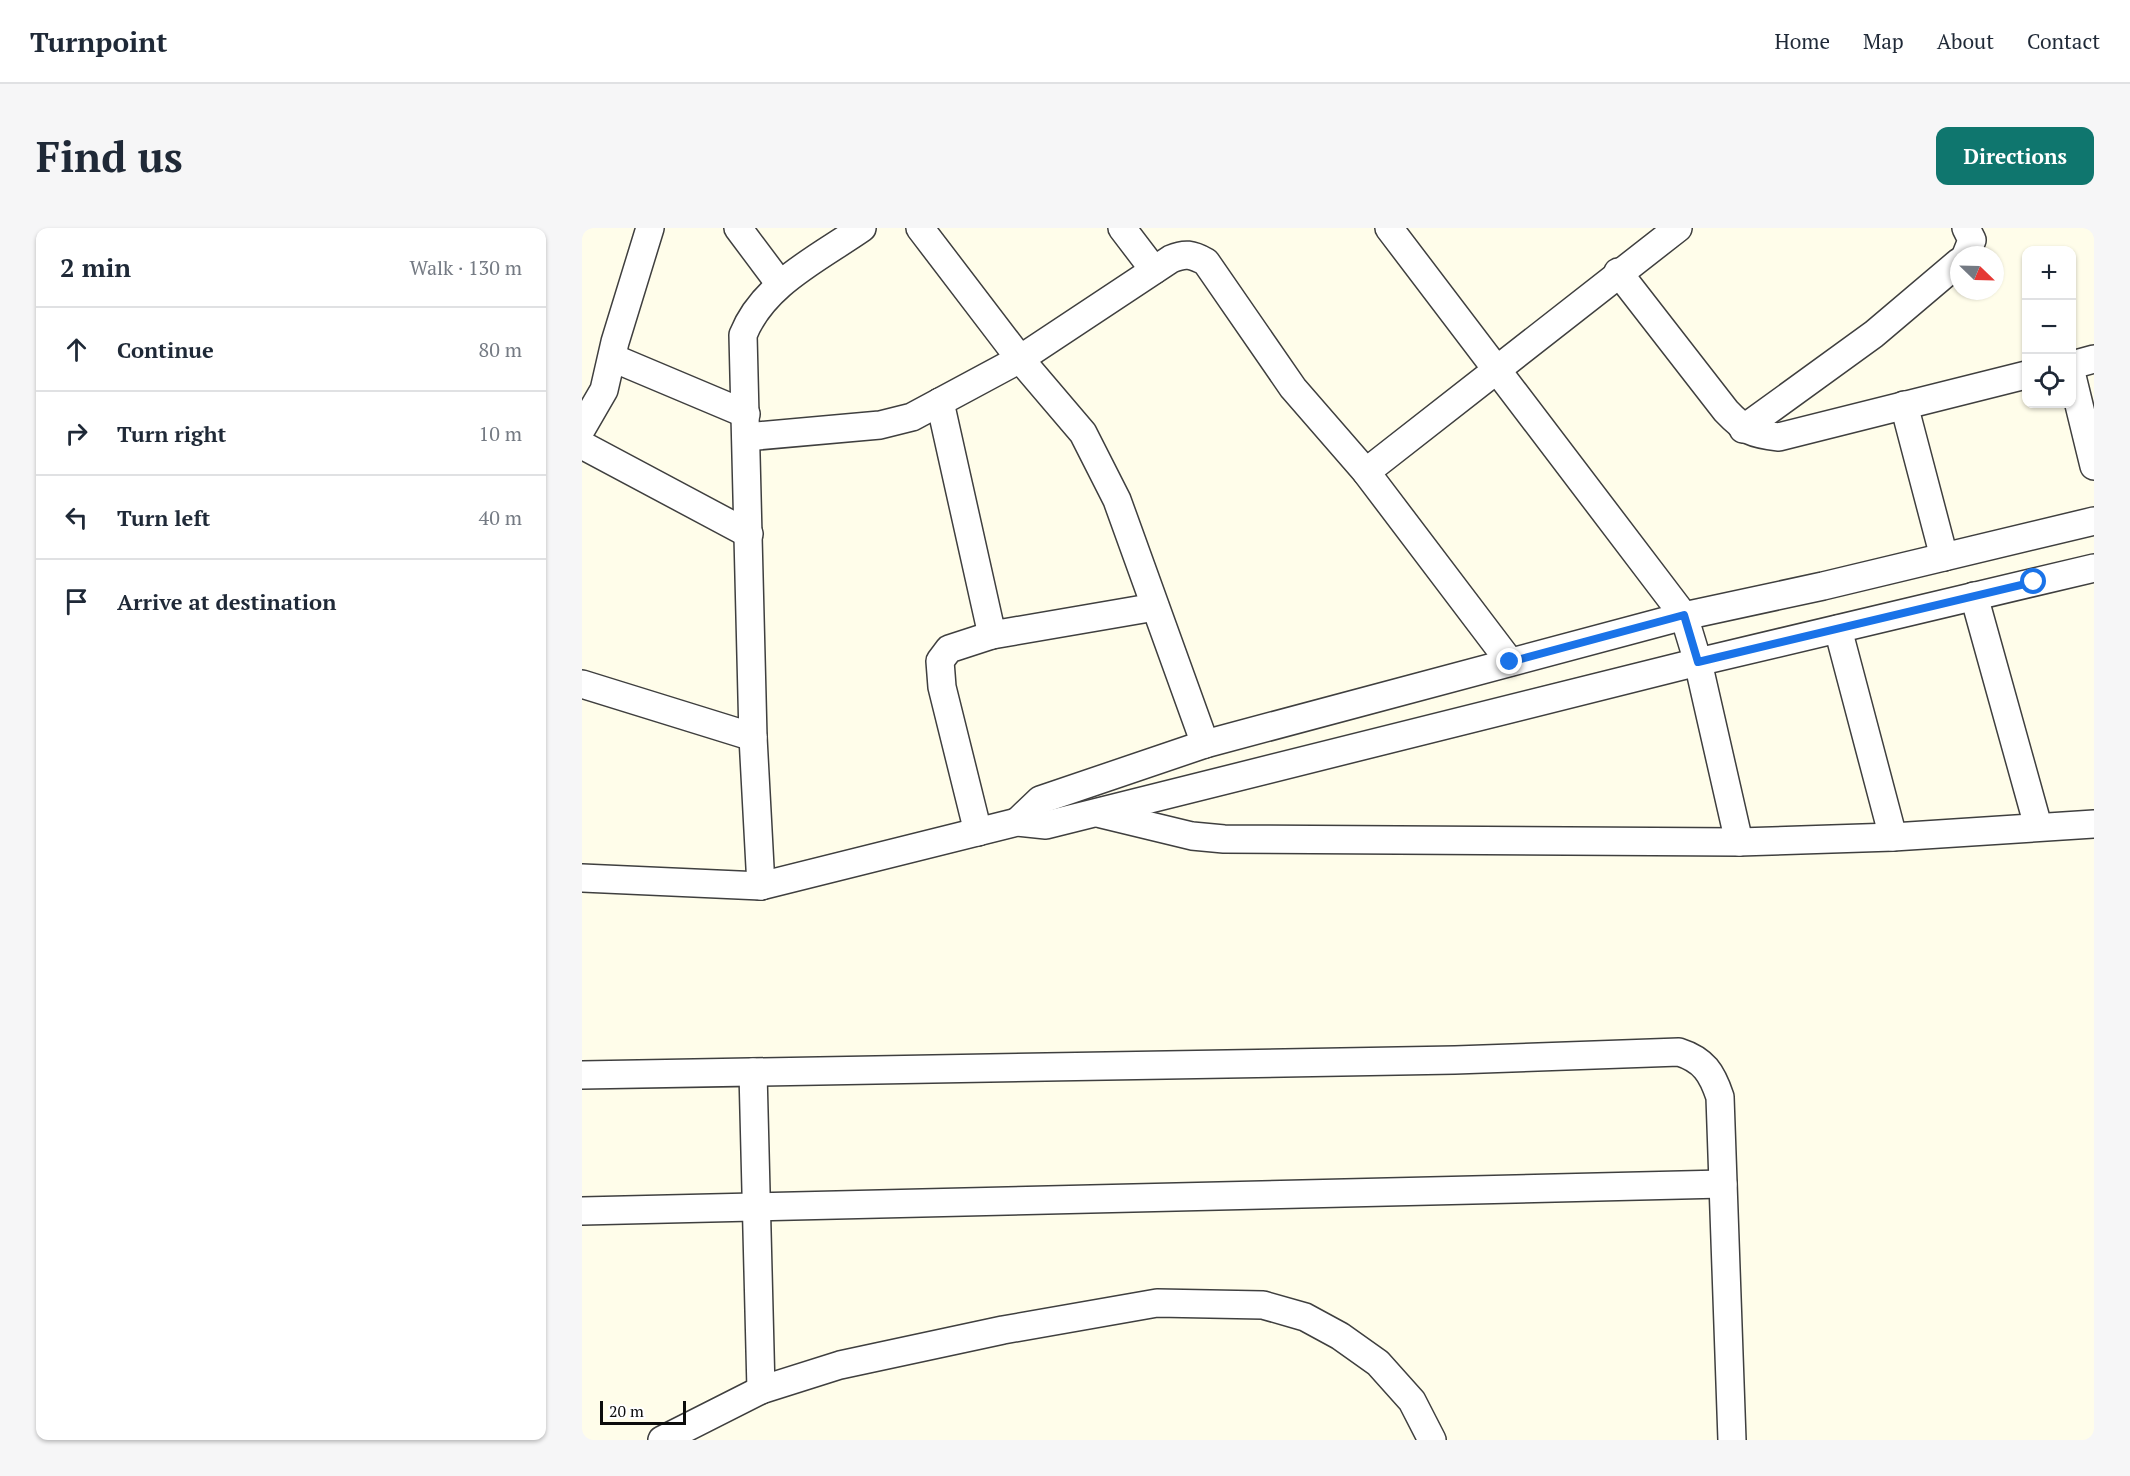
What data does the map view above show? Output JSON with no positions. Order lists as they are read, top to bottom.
{
  "scale_bar": "20 m",
  "north": "bottom right",
  "page": {
    "header": "Turnpoint",
    "nav": [
      "Home",
      "Map",
      "About",
      "Contact"
    ],
    "buttons": "Directions",
    "title": "Find us",
    "heading": ["2 min", "Walk · 130 m"],
    "map_buttons": ["+", "−"],
    "list": [
      ["Continue", "80 m"],
      ["Turn right", "10 m"],
      ["Turn left", "40 m"],
      "Arrive at destination"
    ],
    "scale": "20 m"
  }
}
